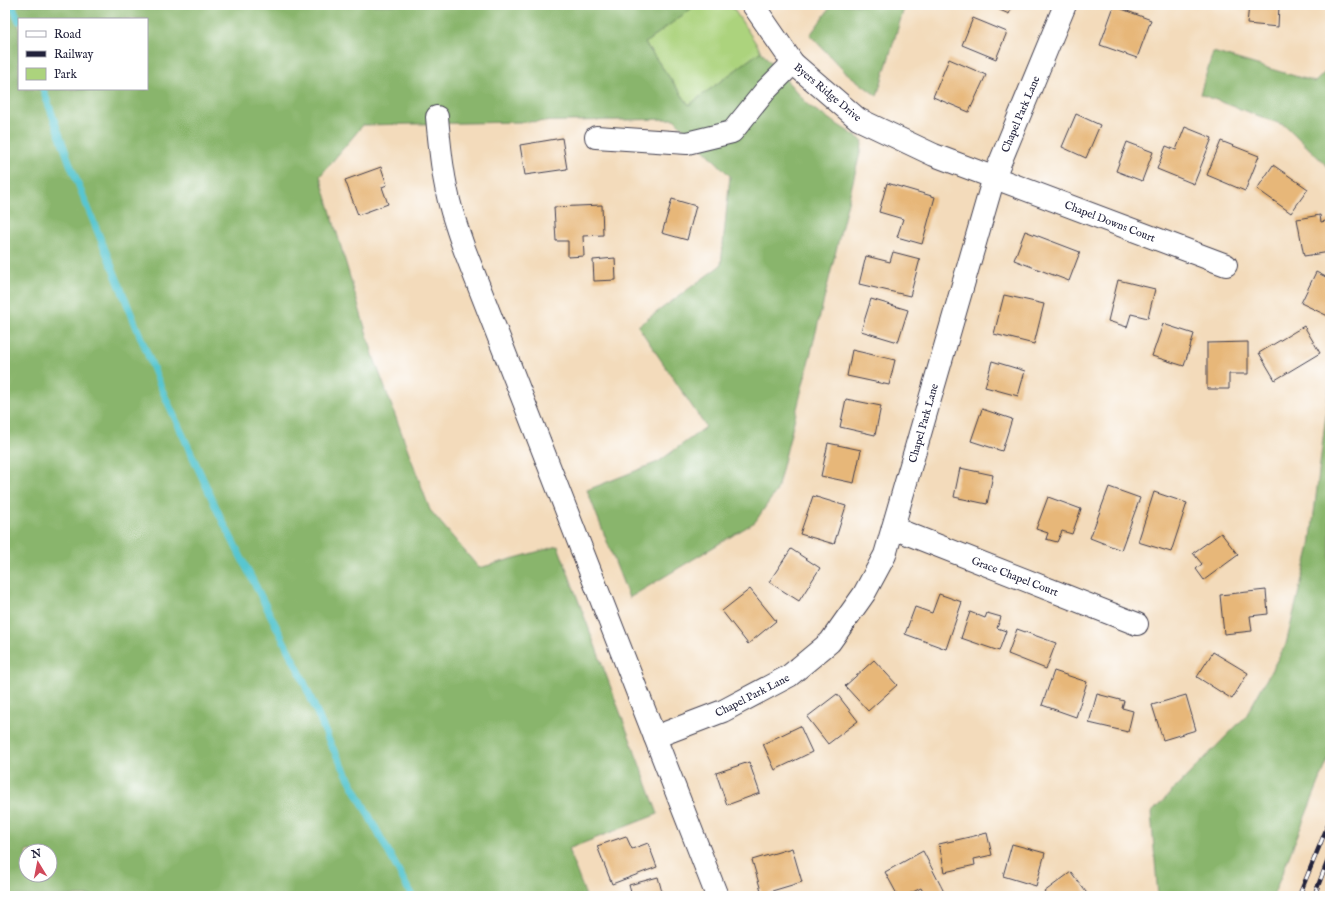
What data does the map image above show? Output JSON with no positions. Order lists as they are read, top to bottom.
{
  "streets": {
    "street": [
      "Byers Ridge Drive",
      "Chapel Park Lane",
      "Chapel Downs Court",
      "Grace Chapel Court"
    ]
  },
  "crossings": [
    ["Byers Ridge Drive", "Chapel Park Lane"],
    ["Byers Ridge Drive", "Chapel Downs Court"],
    ["Chapel Park Lane", "Chapel Downs Court"],
    ["Chapel Park Lane", "Grace Chapel Court"]
  ],
  "legend": ["Road", "Railway", "Park"],
  "north": "top"
}
